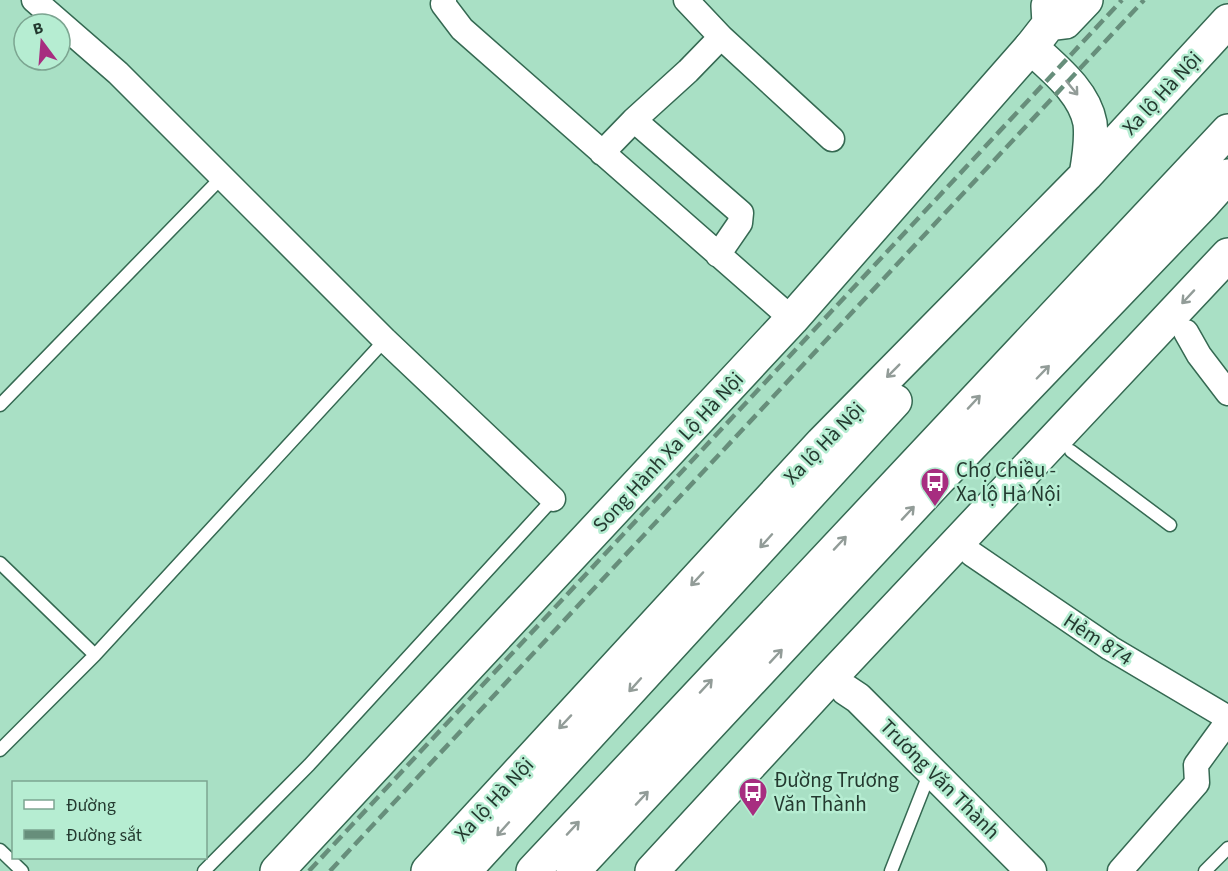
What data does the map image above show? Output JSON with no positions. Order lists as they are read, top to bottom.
{
  "streets": {
    "main road": ["Xa lộ Hà Nội", "Song Hành Xa Lộ Hà Nội"],
    "street": ["Hẻm 874", "Trương Văn Thành"]
  },
  "places": {
    "bus stop": ["Chợ Chiều - Xa lộ Hà Nội", "Đường Trương Văn Thành"]
  },
  "legend": ["Đường", "Đường sắt"],
  "north": "top"
}
